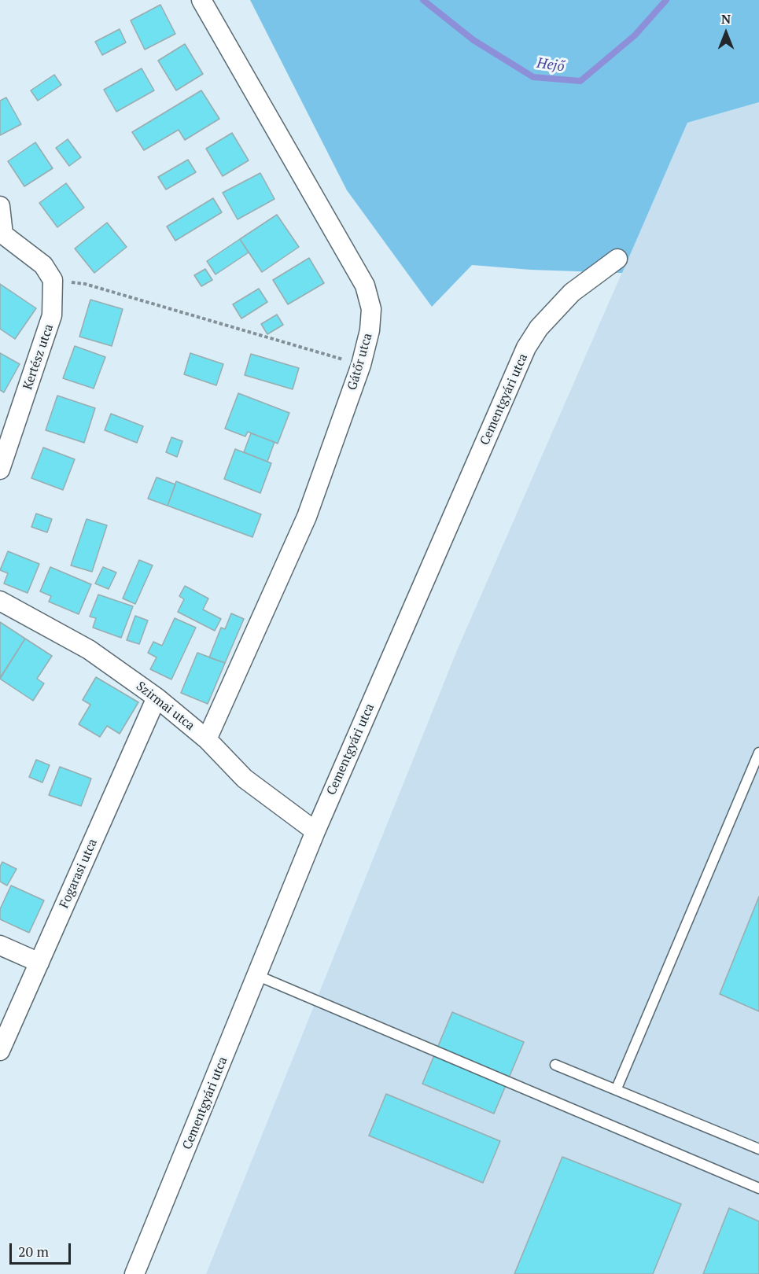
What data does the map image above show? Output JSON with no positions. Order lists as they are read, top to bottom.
{
  "streets": {
    "street": [
      "Kertész utca",
      "Gátőr utca",
      "Cementgyári utca",
      "Szirmai utca",
      "Fogarasi utca"
    ]
  },
  "crossings": [
    ["Gátőr utca", "Szirmai utca"],
    ["Cementgyári utca", "Szirmai utca"],
    ["Szirmai utca", "Fogarasi utca"]
  ],
  "water": ["Hejő"],
  "scale_bar": "20 m",
  "north": "top"
}
